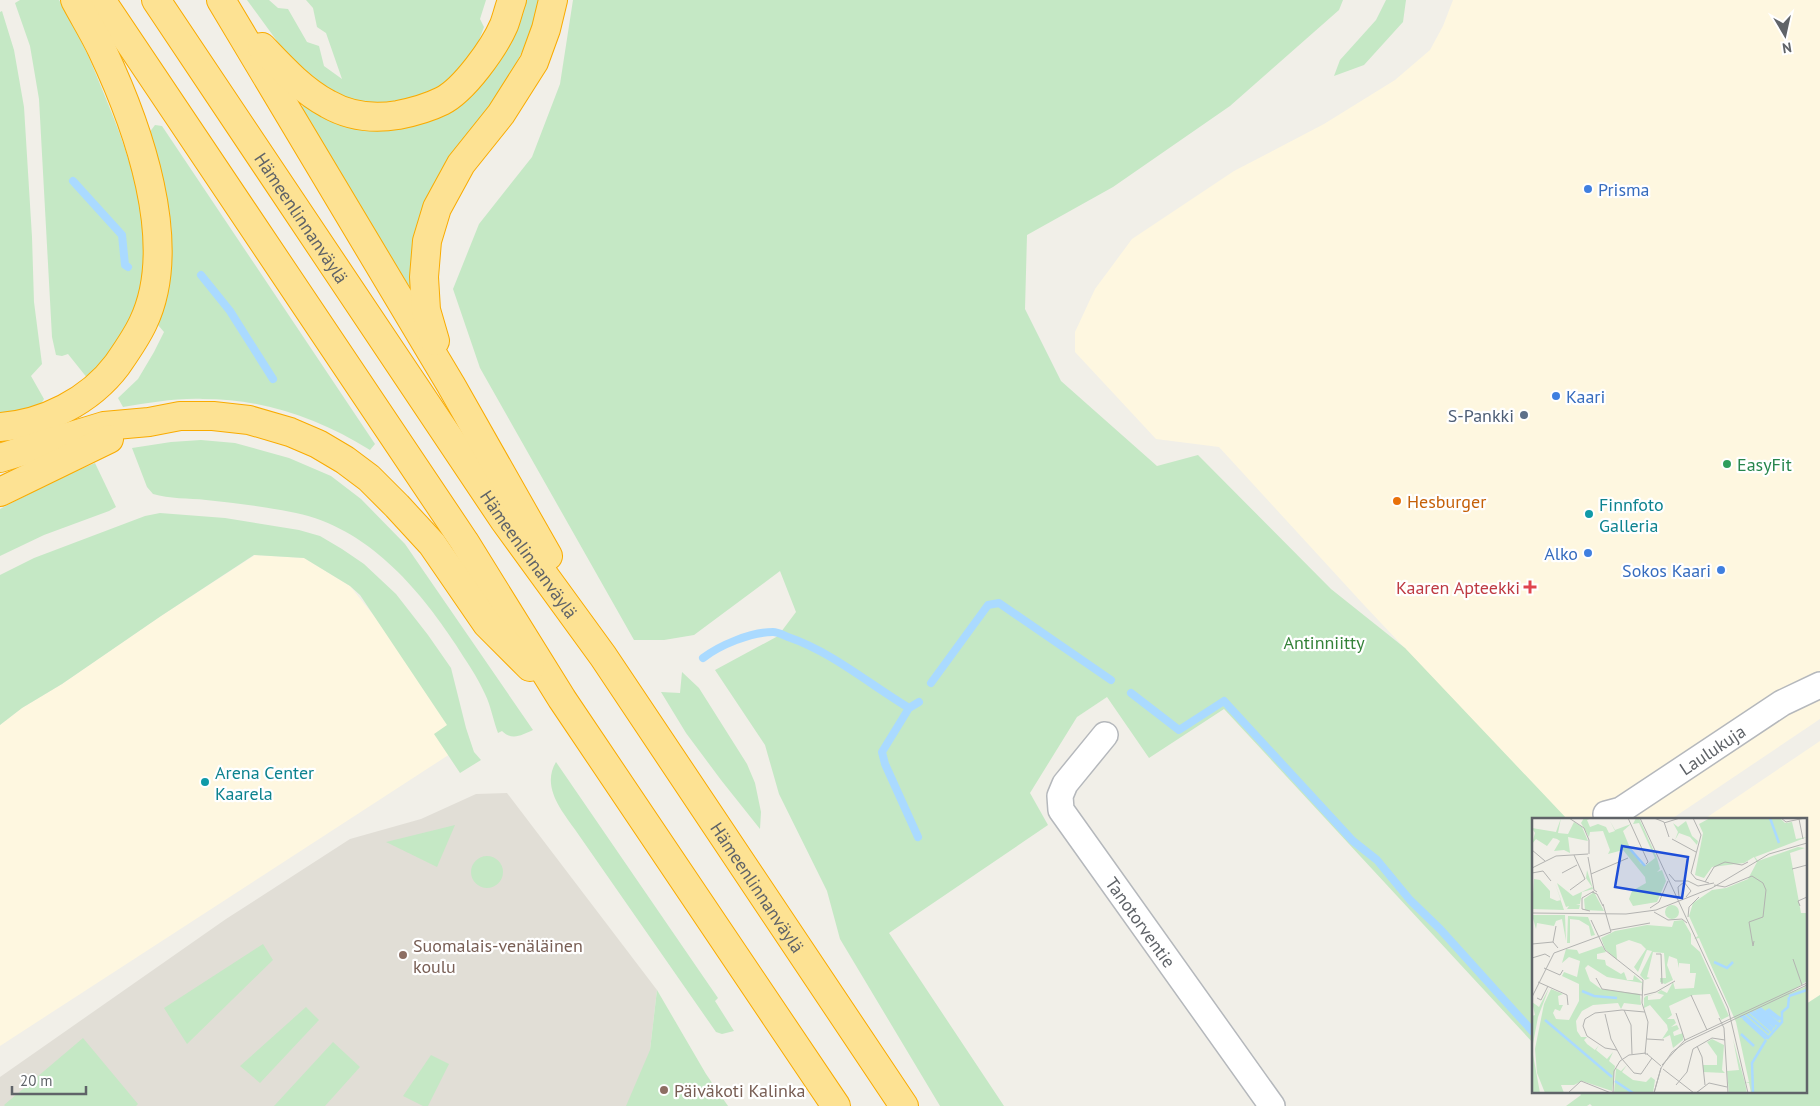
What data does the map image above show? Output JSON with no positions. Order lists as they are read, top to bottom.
{
  "streets": {
    "highway": ["Hämeenlinnanväylä"],
    "street": ["Laulukuja", "Tanotorventie"]
  },
  "parks": ["Antinniitty"],
  "places": {
    "other": [
      "Prisma",
      "Kaari",
      "S-Pankki",
      "EasyFit",
      "Hesburger",
      "Finnfoto Galleria",
      "Alko",
      "Sokos Kaari",
      "Arena Center Kaarela",
      "Suomalais-venäläinen koulu",
      "Päiväkoti Kalinka"
    ],
    "health": ["Kaaren Apteekki"]
  },
  "scale_bar": "20 m",
  "north": "bottom"
}
